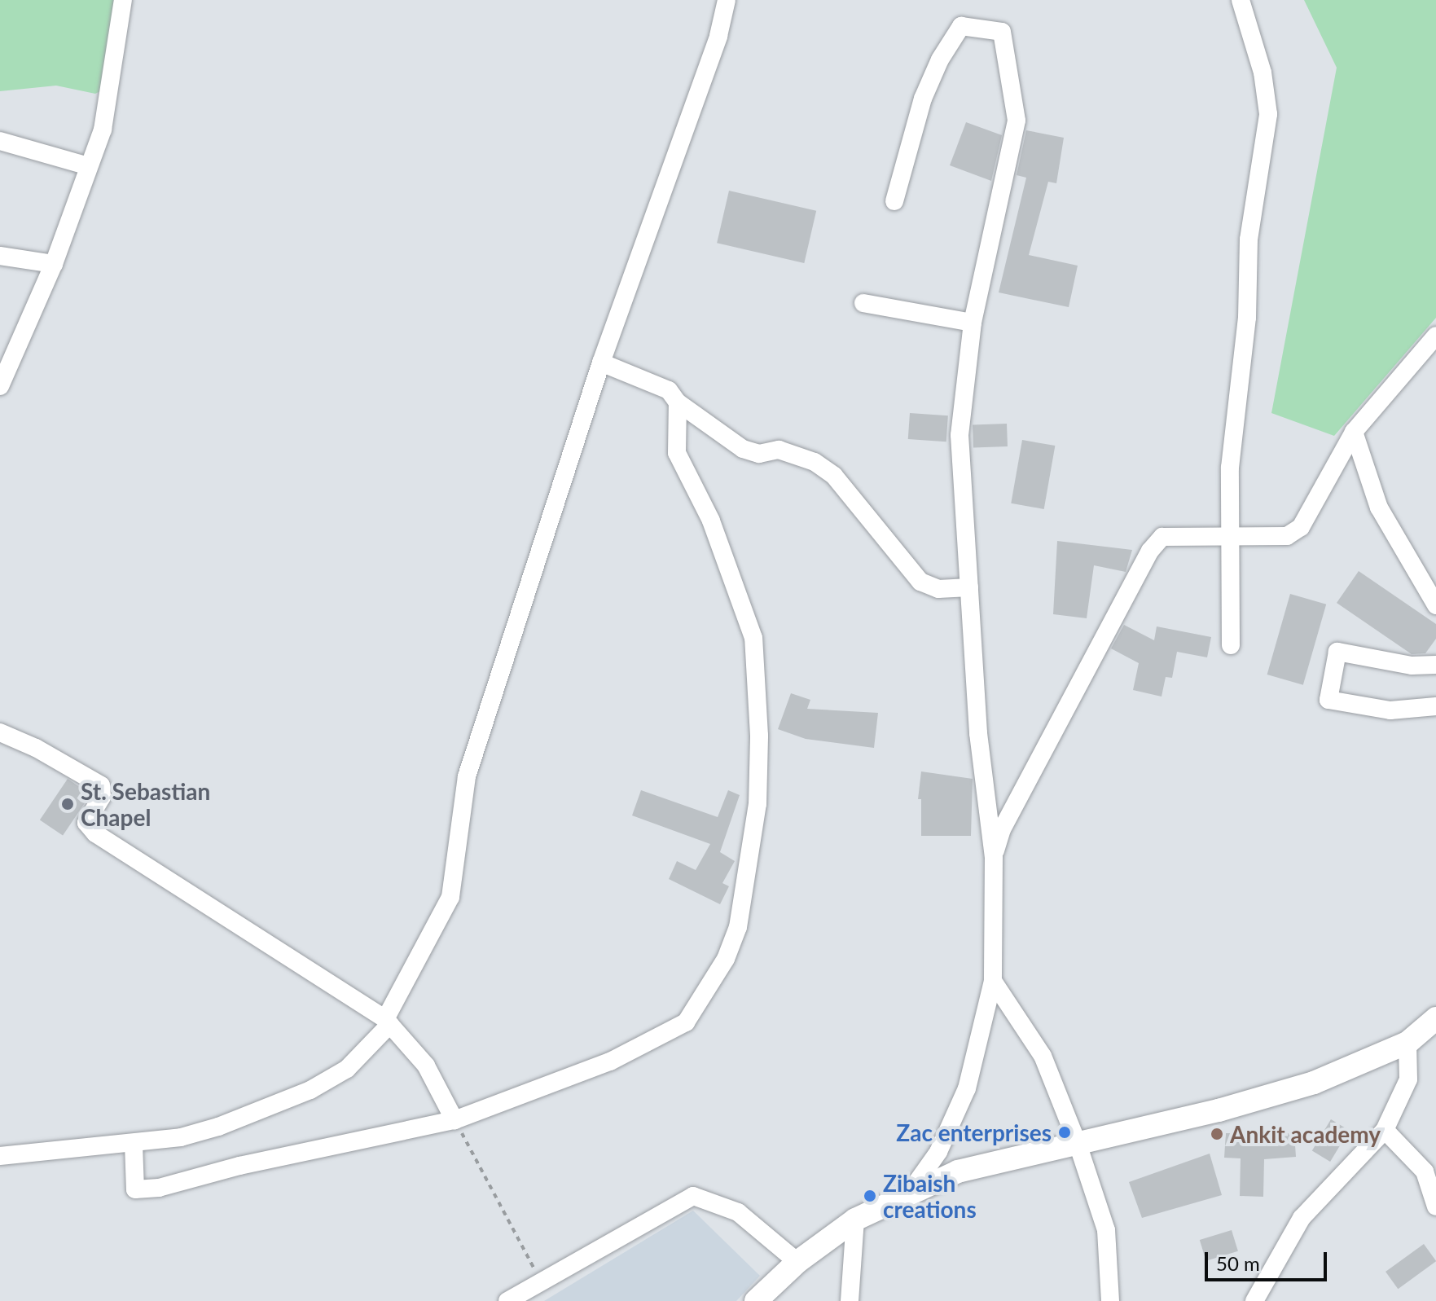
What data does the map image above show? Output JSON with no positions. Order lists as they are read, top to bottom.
{
  "places": [
    "St. Sebastian Chapel",
    "Zac enterprises",
    "Ankit academy",
    "Zibaish creations"
  ],
  "scale_bar": "50 m"
}
